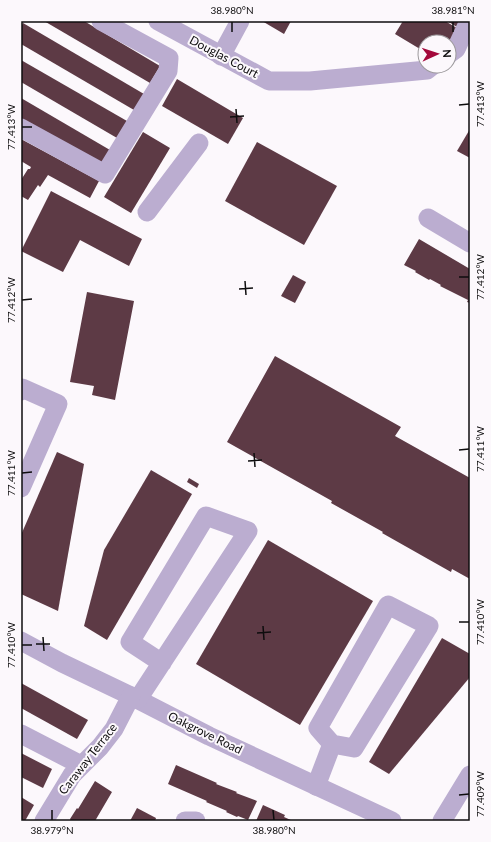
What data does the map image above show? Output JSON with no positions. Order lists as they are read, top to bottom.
{
  "streets": {
    "street": ["Douglas Court", "Oakgrove Road", "Caraway Terrace"]
  },
  "crossings": [
    ["Oakgrove Road", "Caraway Terrace"]
  ],
  "north": "right",
  "coordinates": [
    "38.980°N",
    "38.981°N",
    "77.413°W",
    "77.412°W",
    "77.411°W",
    "77.410°W",
    "77.409°W",
    "38.979°N"
  ]
}
